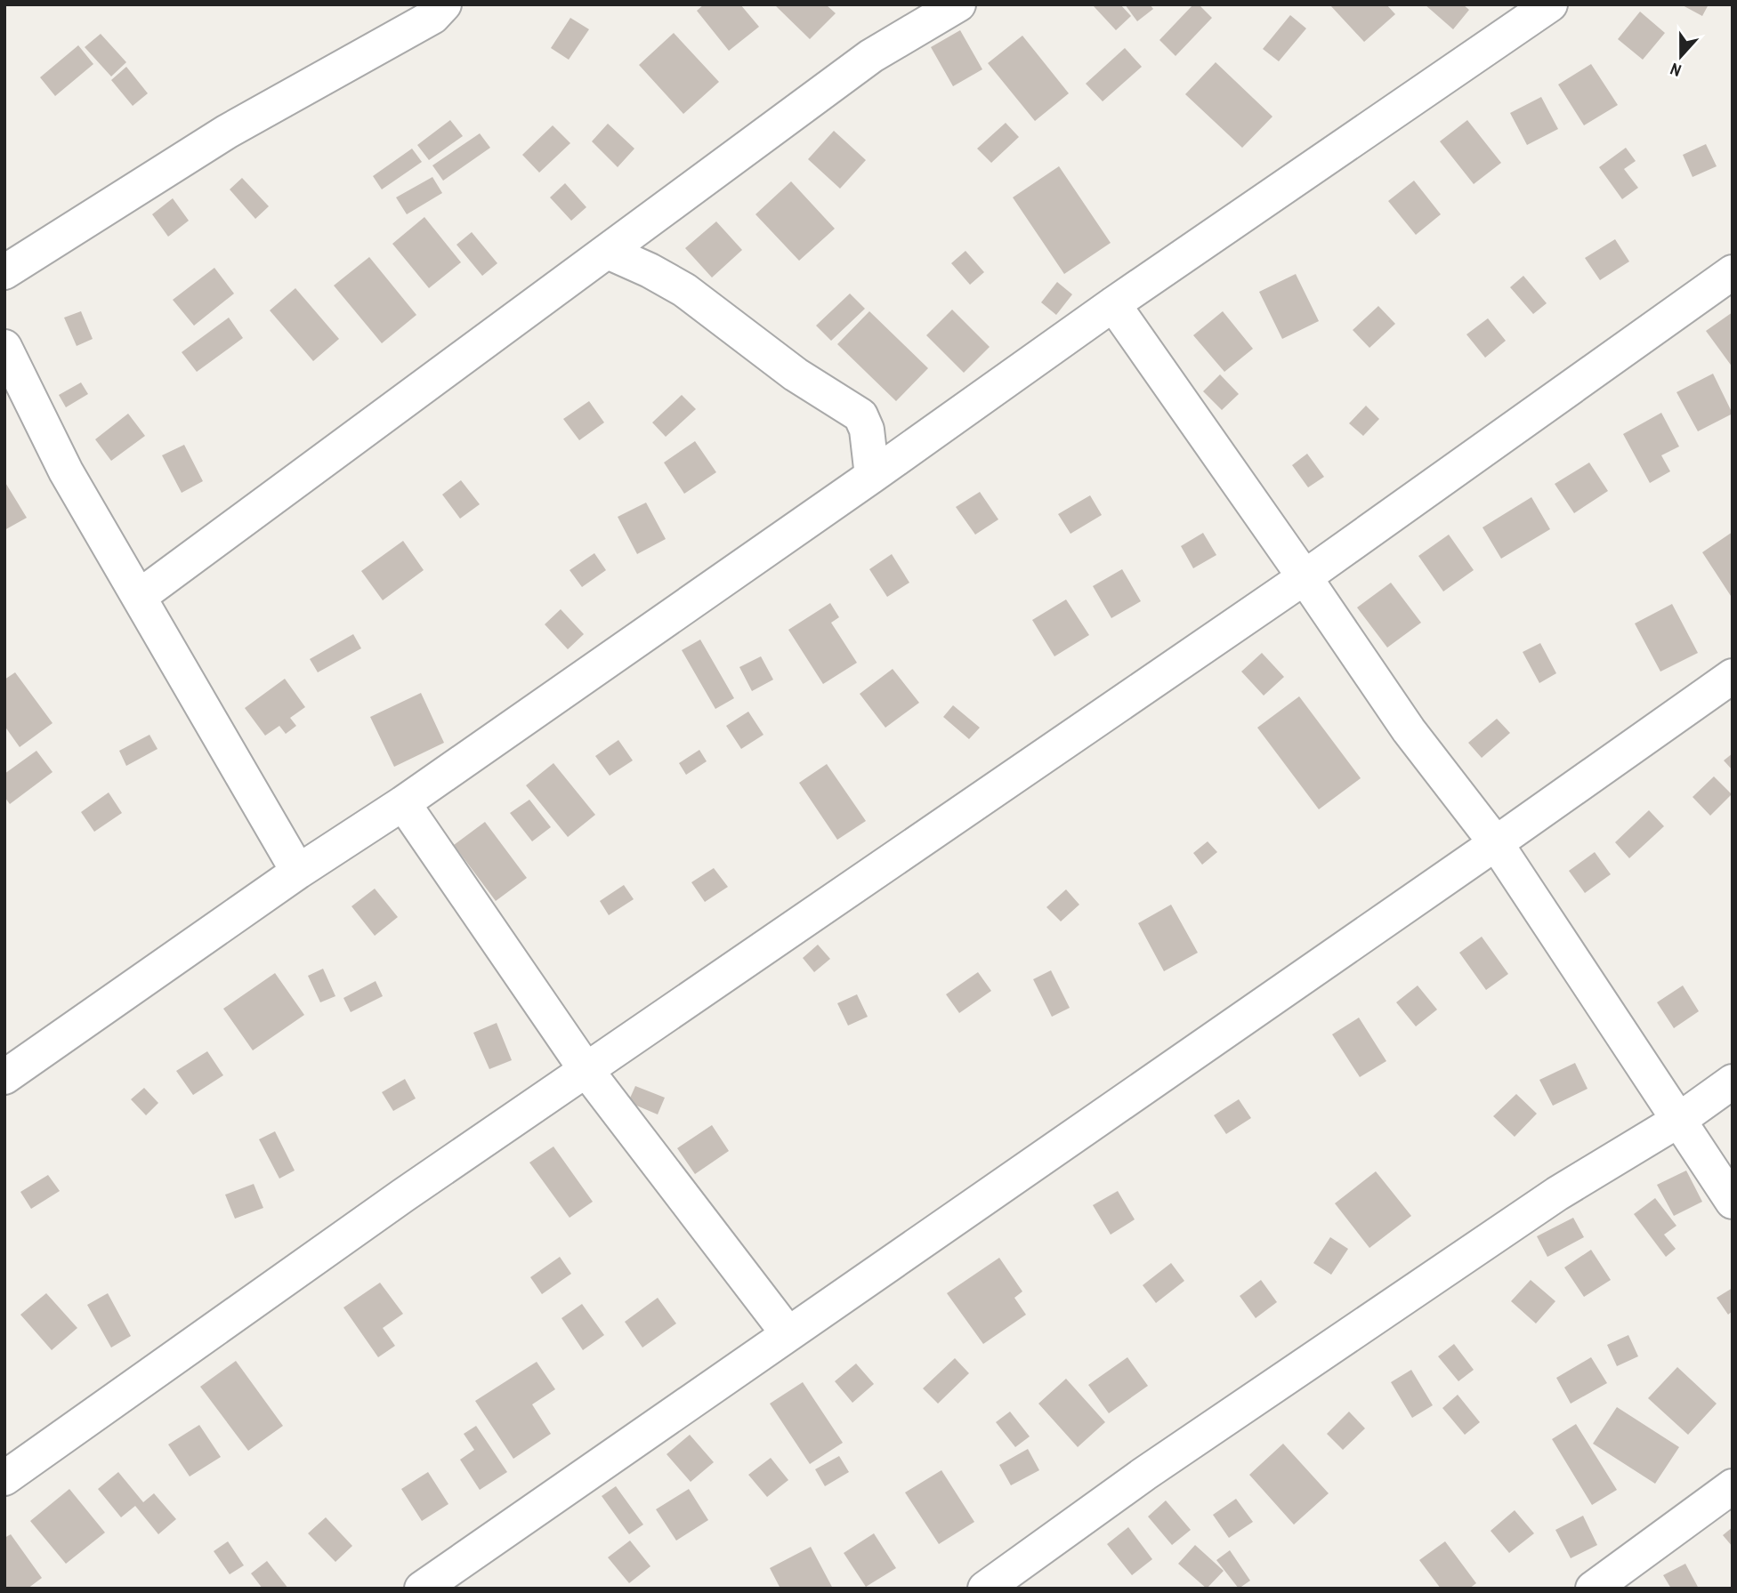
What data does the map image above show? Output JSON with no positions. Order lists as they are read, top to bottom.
{
  "north": "bottom"
}
